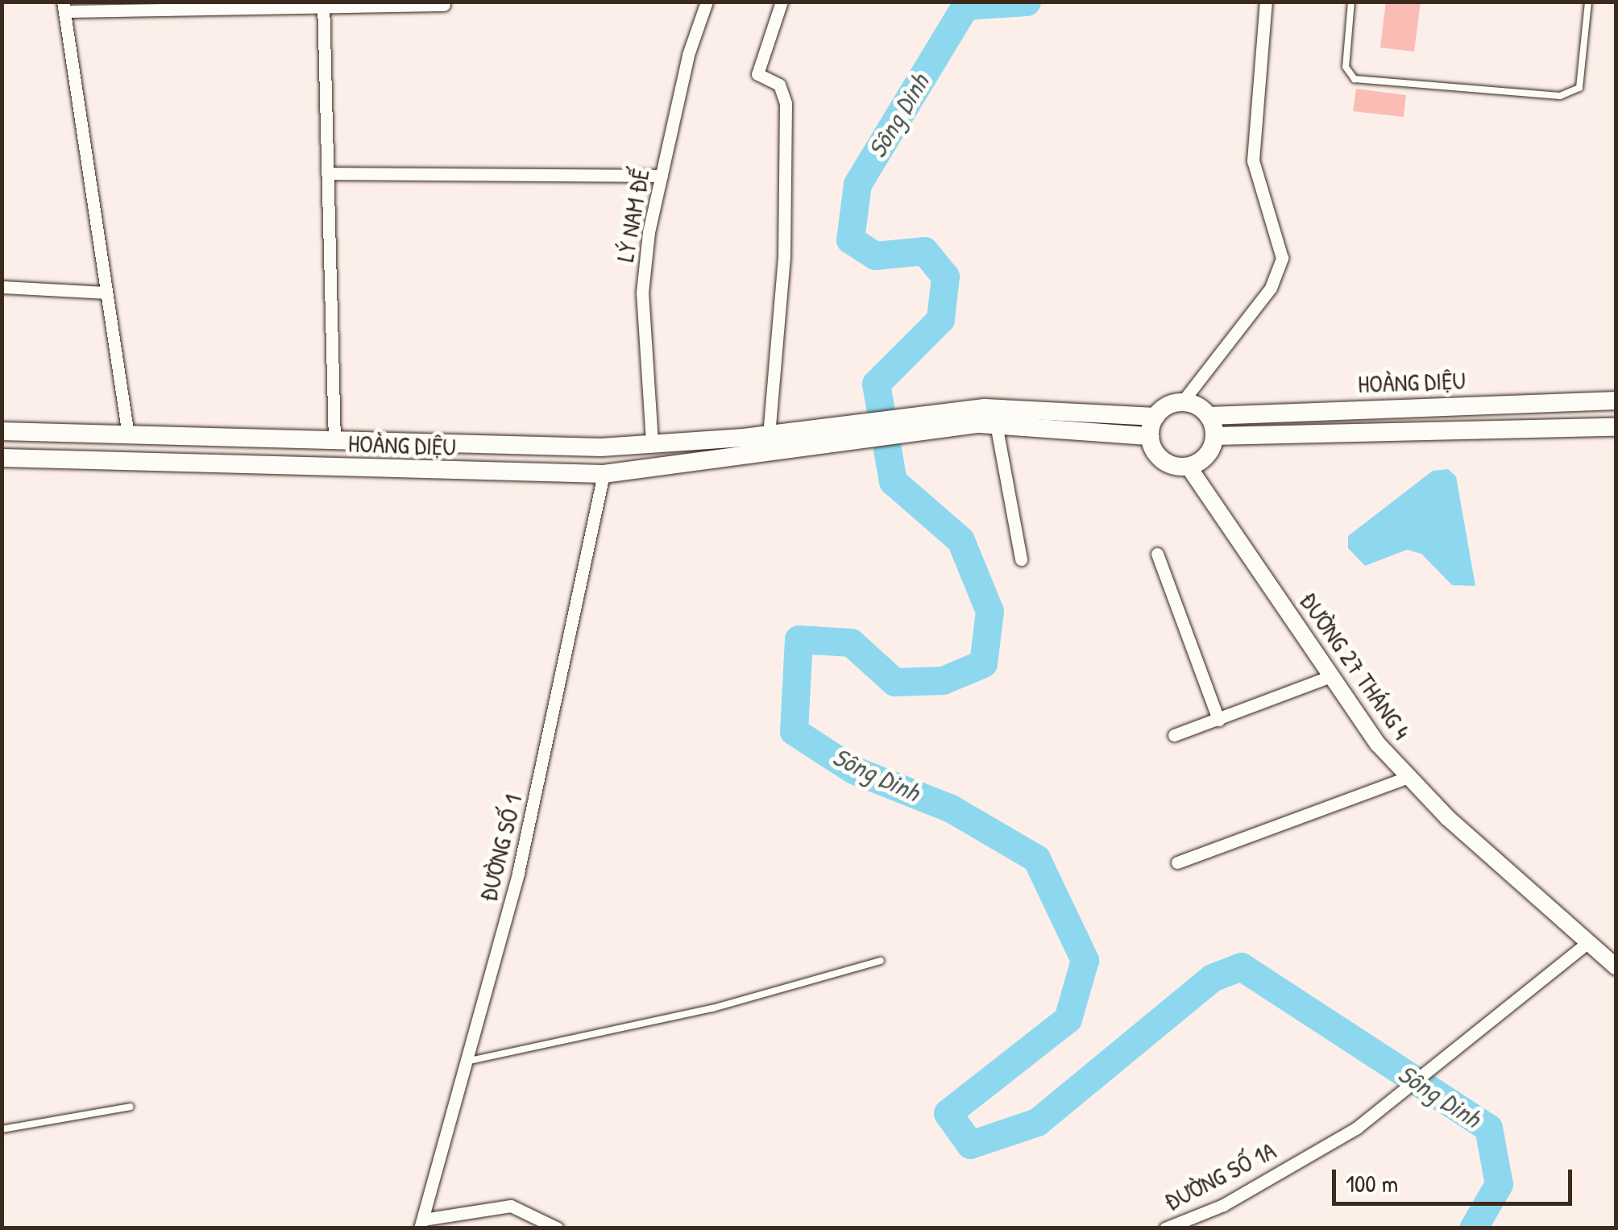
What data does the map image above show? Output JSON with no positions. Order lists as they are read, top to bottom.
{
  "streets": {
    "main road": ["HOÀNG DIỆU"],
    "street": [
      "LÝ NAM ĐẾ",
      "ĐƯỜNG 27 THÁNG 4",
      "ĐƯỜNG SỐ 1",
      "ĐƯỜNG SỐ 1A"
    ]
  },
  "crossings": [
    ["LÝ NAM ĐẾ", "HOÀNG DIỆU"],
    ["HOÀNG DIỆU", "ĐƯỜNG 27 THÁNG 4"],
    ["HOÀNG DIỆU", "ĐƯỜNG SỐ 1"],
    ["ĐƯỜNG 27 THÁNG 4", "ĐƯỜNG SỐ 1A"]
  ],
  "water": ["Sông Dinh"],
  "scale_bar": "100 m"
}
